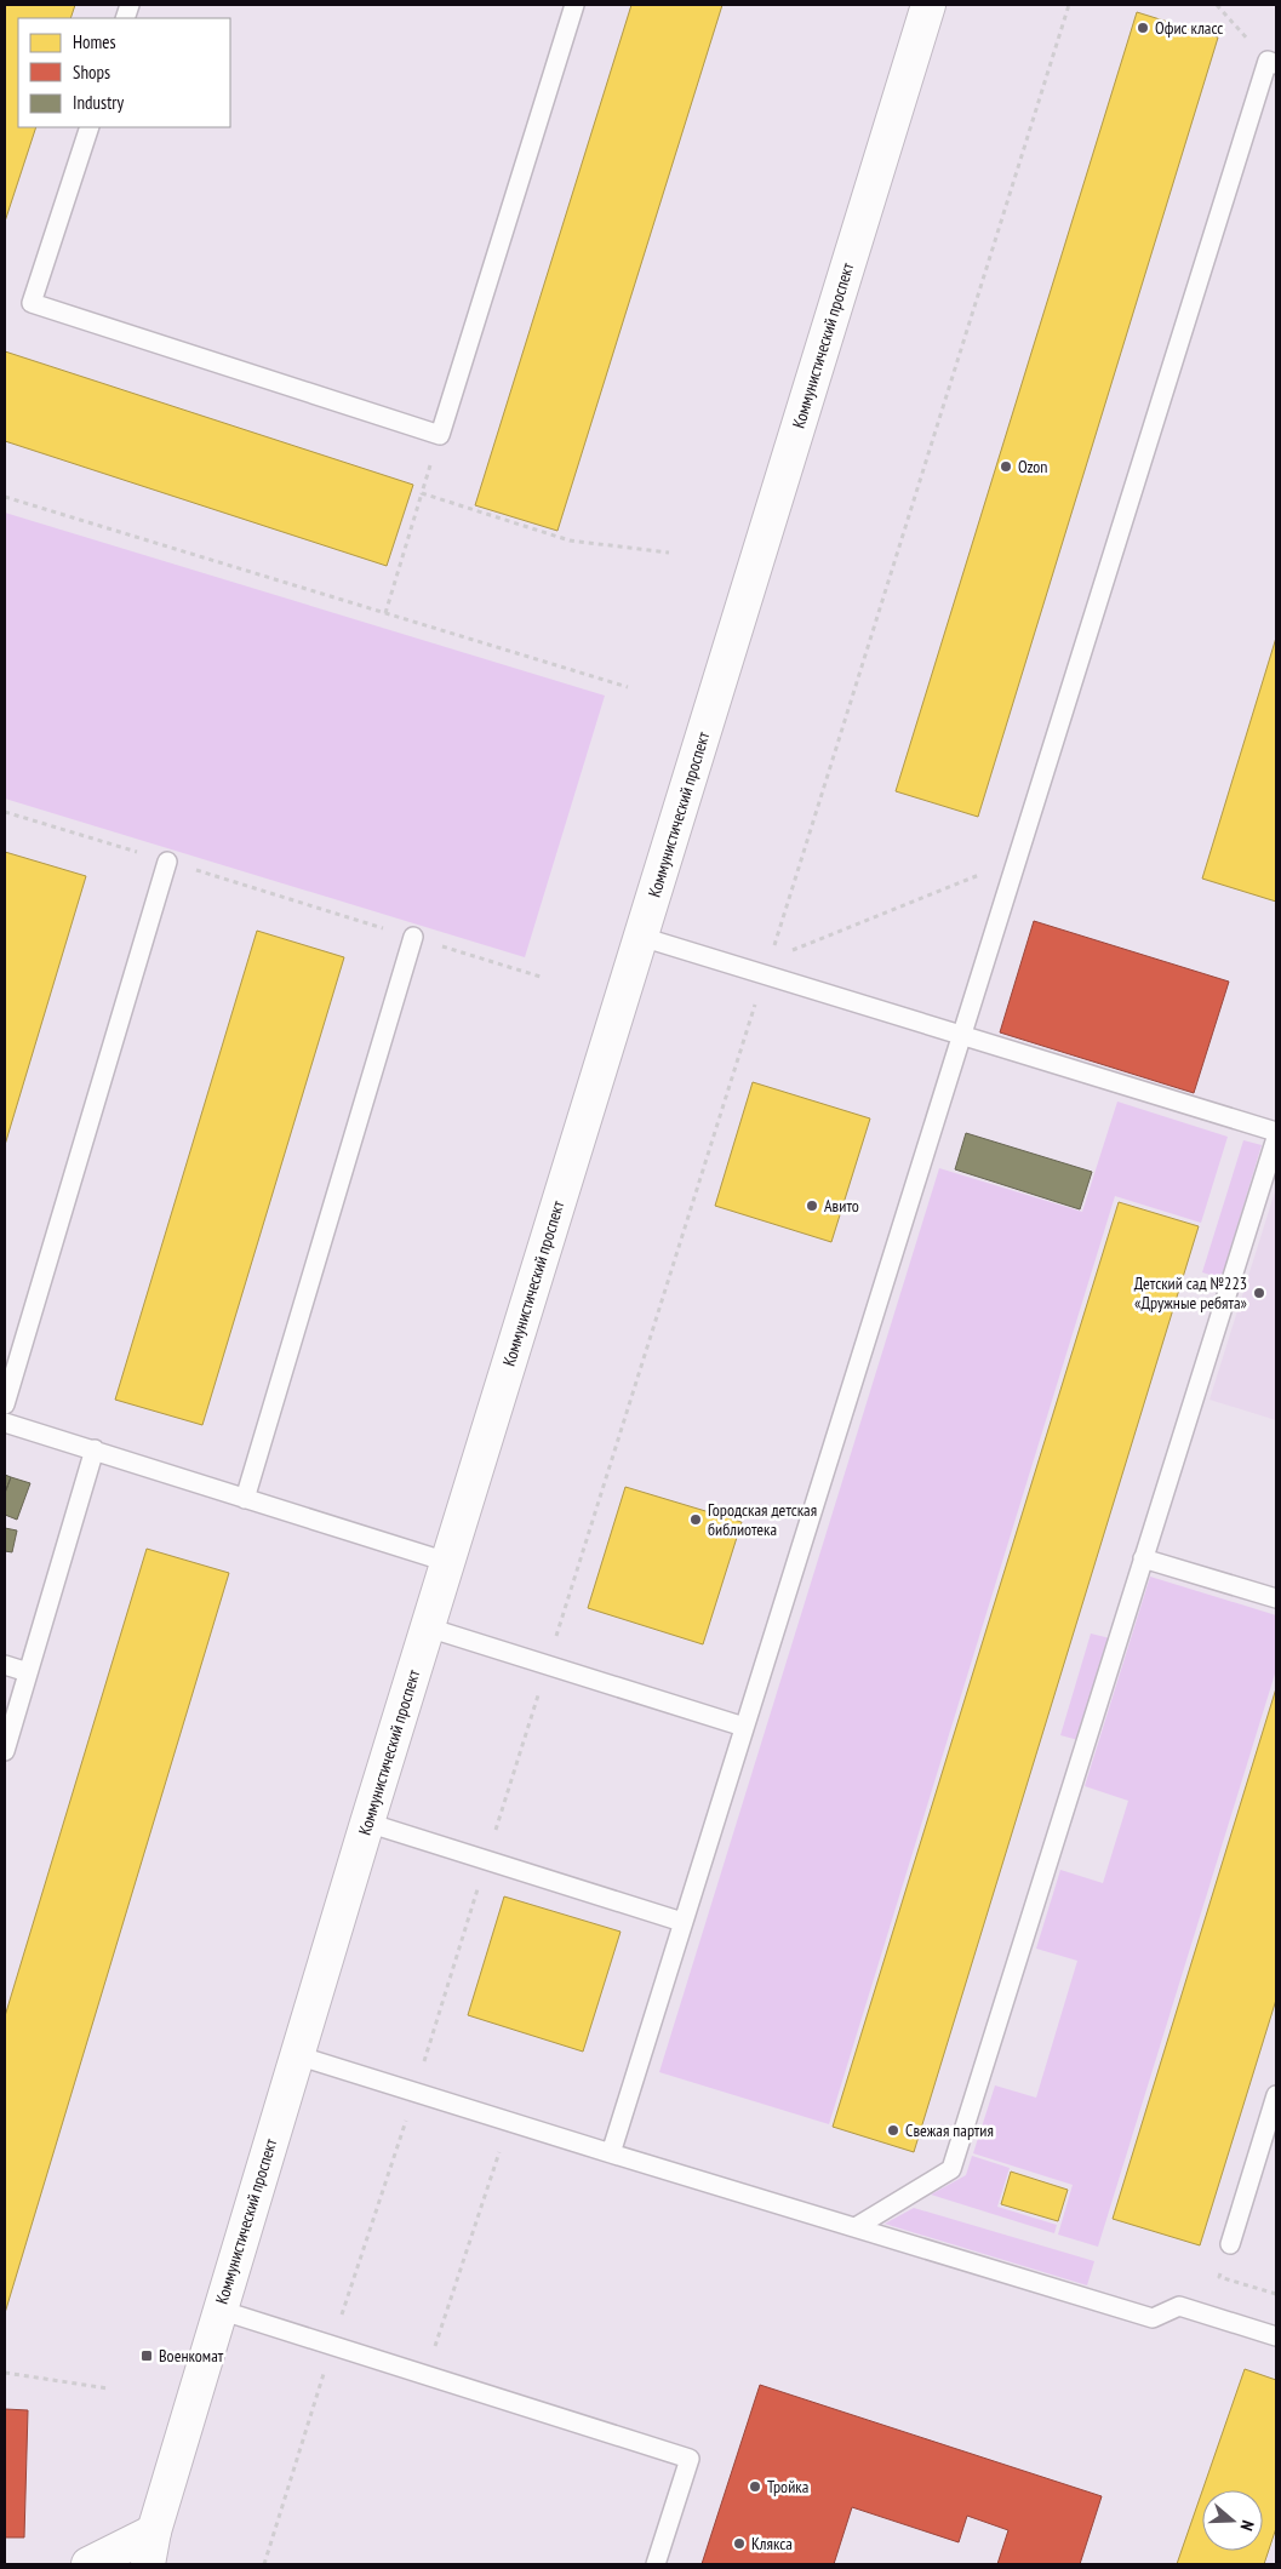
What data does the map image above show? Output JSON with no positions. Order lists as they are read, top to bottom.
{
  "streets": {
    "main road": ["Коммунистический проспект"]
  },
  "places": {
    "other": [
      "Офис класс",
      "Ozon",
      "Авито",
      "Детский сад №223 «Дружные ребята»",
      "Городская детская библиотека",
      "Свежая партия",
      "Тройка",
      "Клякса"
    ],
    "transit": ["Военкомат"]
  },
  "legend": ["Homes", "Shops", "Industry"],
  "north": "right"
}
